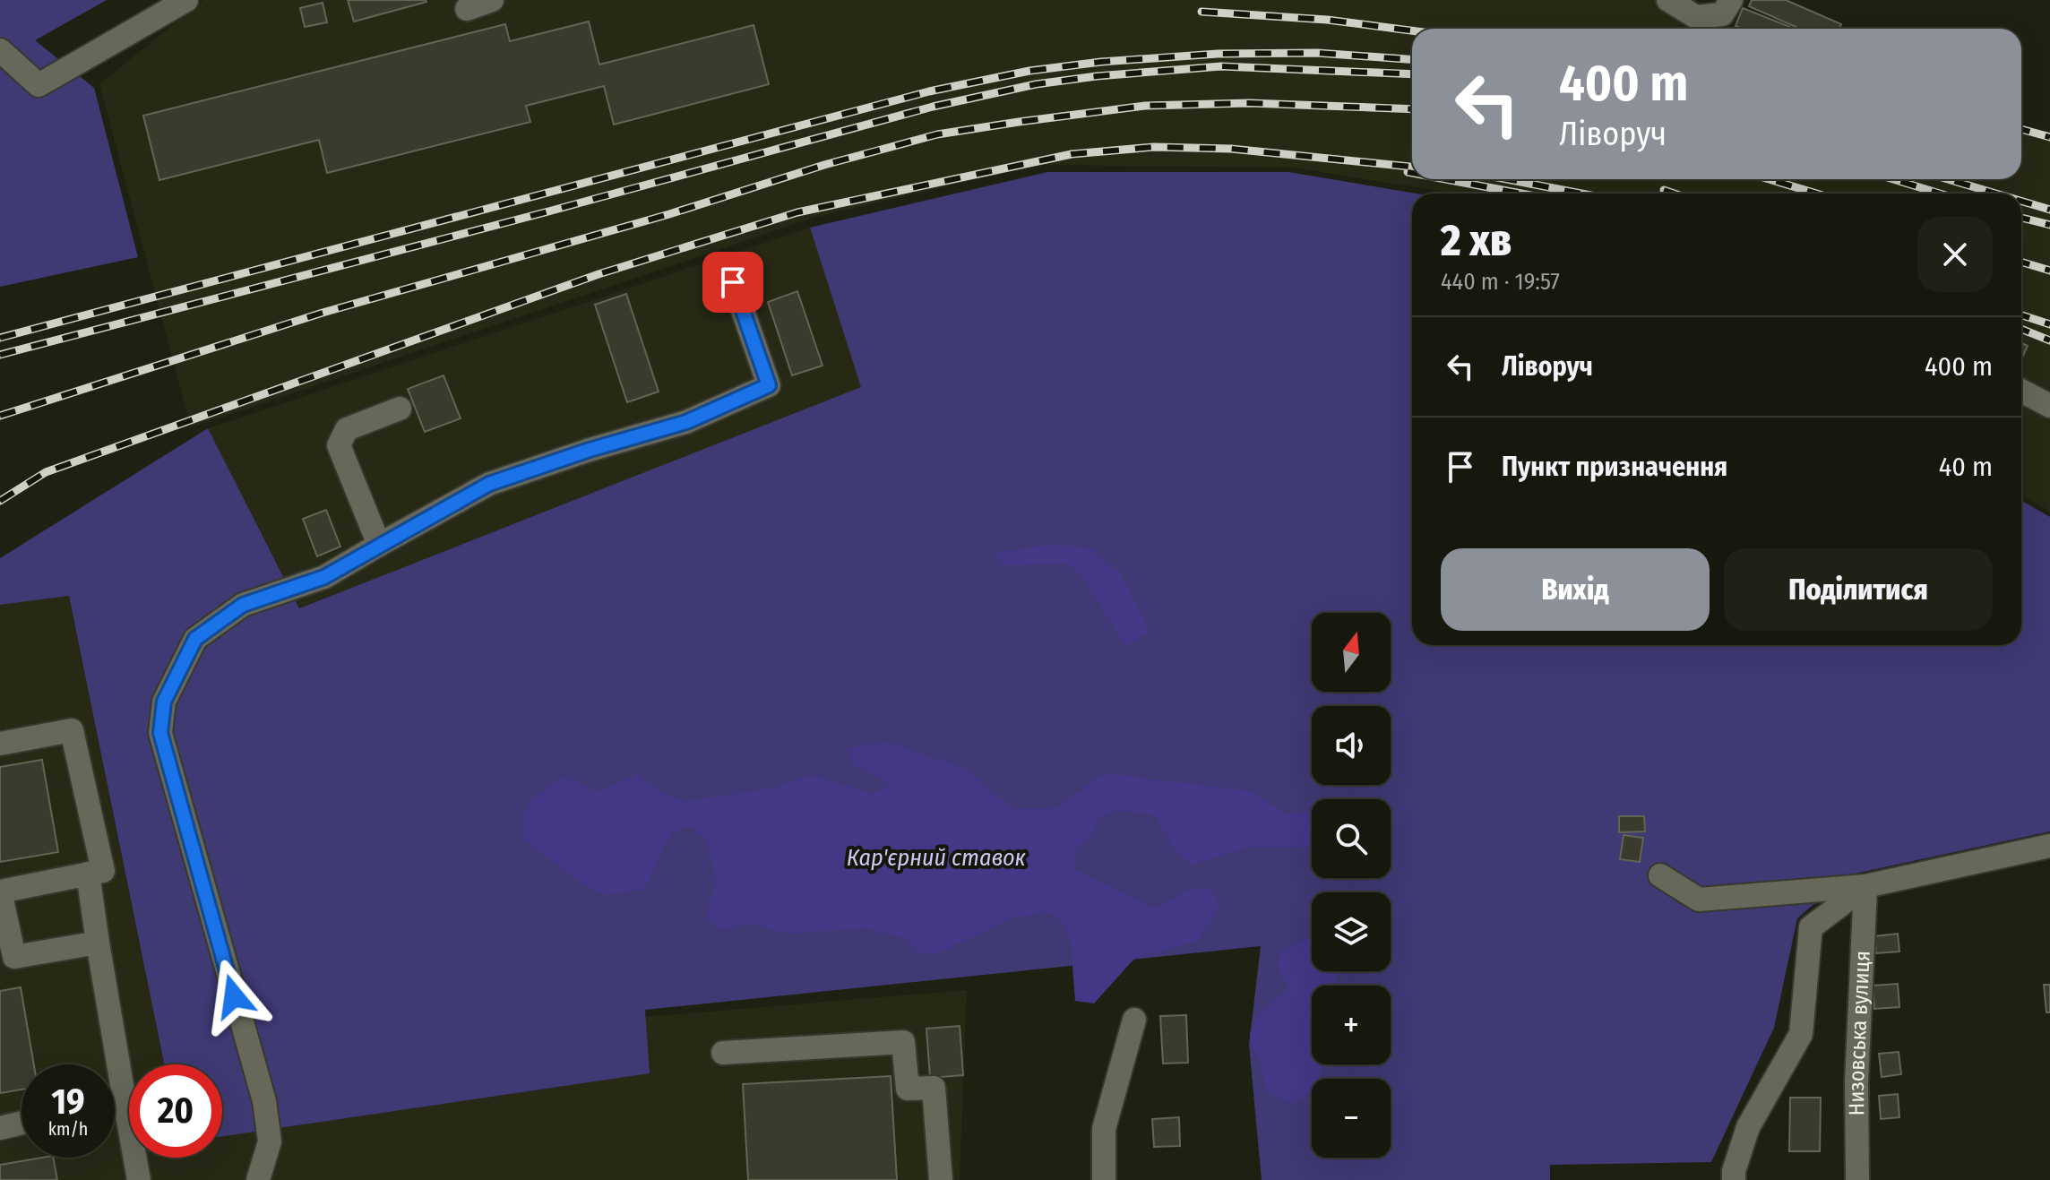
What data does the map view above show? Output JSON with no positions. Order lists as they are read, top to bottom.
{
  "streets": {
    "street": ["Низовська вулиця"]
  },
  "water": ["Кар'єрний ставок"],
  "north": "top",
  "page": {
    "turn": ["400 m", "Ліворуч"],
    "heading": ["2 хв", "440 m · 19:57"],
    "list": [
      {
        "name": "Ліворуч",
        "value": "400 m"
      },
      {
        "name": "Пункт призначення",
        "value": "40 m"
      }
    ],
    "buttons": ["Вихід", "Поділитися"],
    "map_buttons": ["+", "−"],
    "speed": "19 km/h",
    "limit": "20"
  }
}
